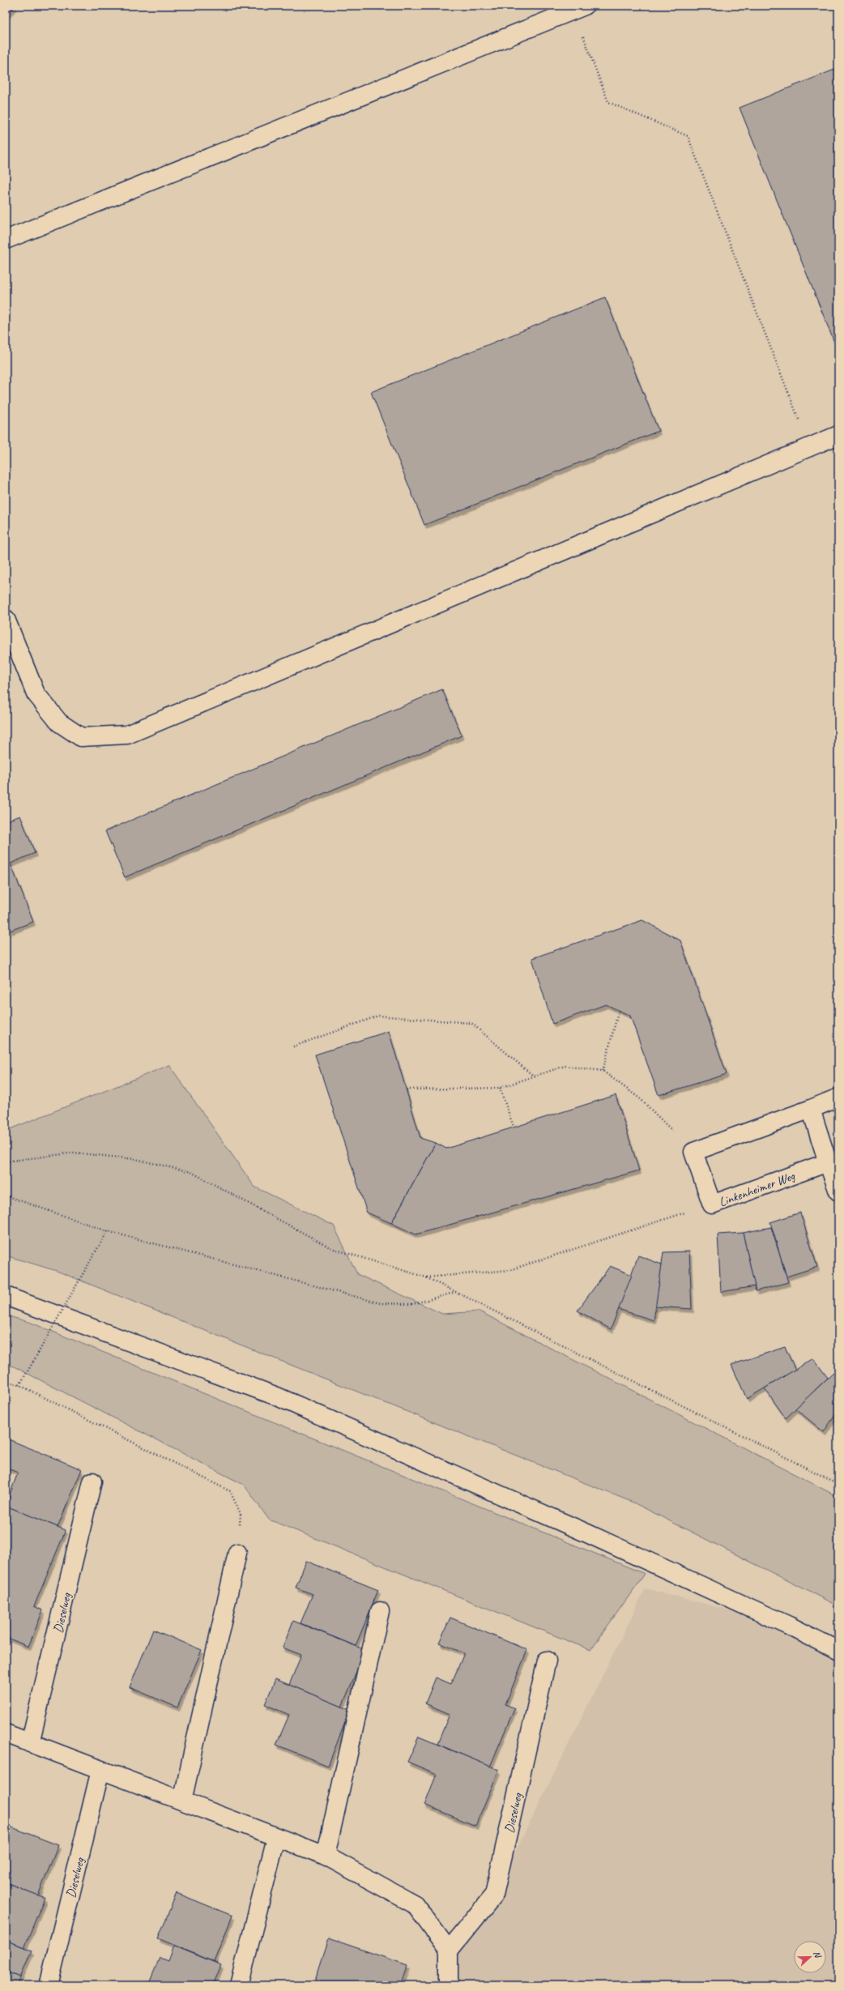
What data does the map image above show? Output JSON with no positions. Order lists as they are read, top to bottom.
{
  "streets": {
    "street": ["Linkenheimer Weg", "Dieselweg"]
  },
  "north": "right"
}
